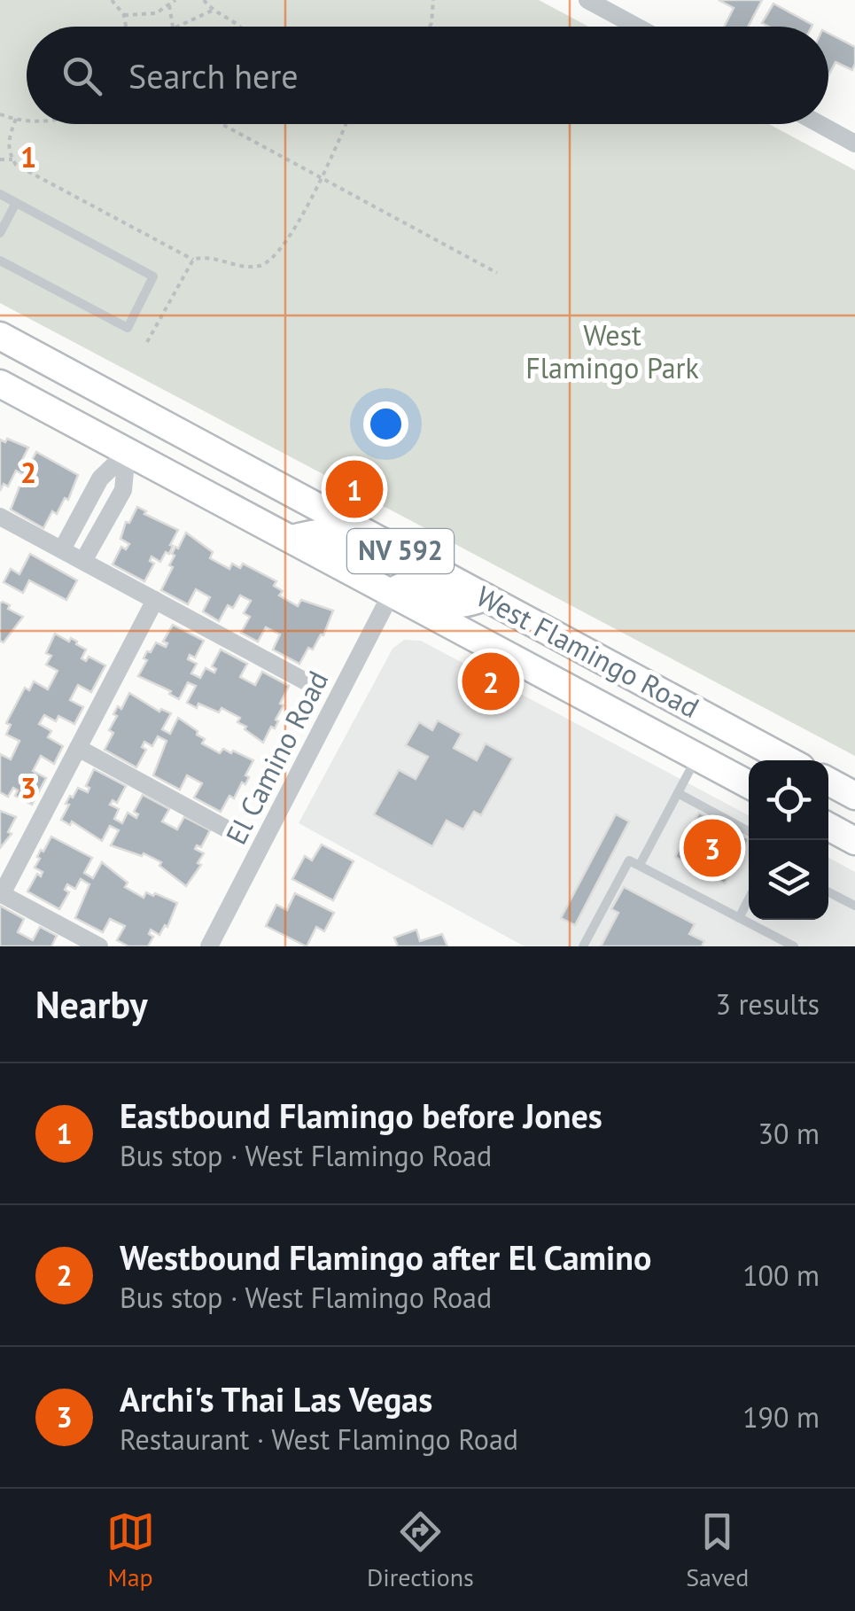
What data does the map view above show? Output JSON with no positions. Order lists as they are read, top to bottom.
{
  "streets": {
    "main road": ["NV 592", "West Flamingo Road"],
    "street": ["El Camino Road"]
  },
  "crossings": [
    ["West Flamingo Road", "El Camino Road"]
  ],
  "parks": ["West Flamingo Park"],
  "page": {
    "search": "Search here",
    "pins": ["1", "2", "3"],
    "heading": ["Nearby", "3 results"],
    "list": [
      {
        "mark": "1",
        "name": "Eastbound Flamingo before Jones",
        "note": "Bus stop · West Flamingo Road",
        "value": "30 m"
      },
      {
        "mark": "2",
        "name": "Westbound Flamingo after El Camino",
        "note": "Bus stop · West Flamingo Road",
        "value": "100 m"
      },
      {
        "mark": "3",
        "name": "Archi's Thai Las Vegas",
        "note": "Restaurant · West Flamingo Road",
        "value": "190 m"
      }
    ],
    "nav": ["Map", "Directions", "Saved"]
  },
  "grid": {
    "rows": ["1", "2", "3"]
  }
}
